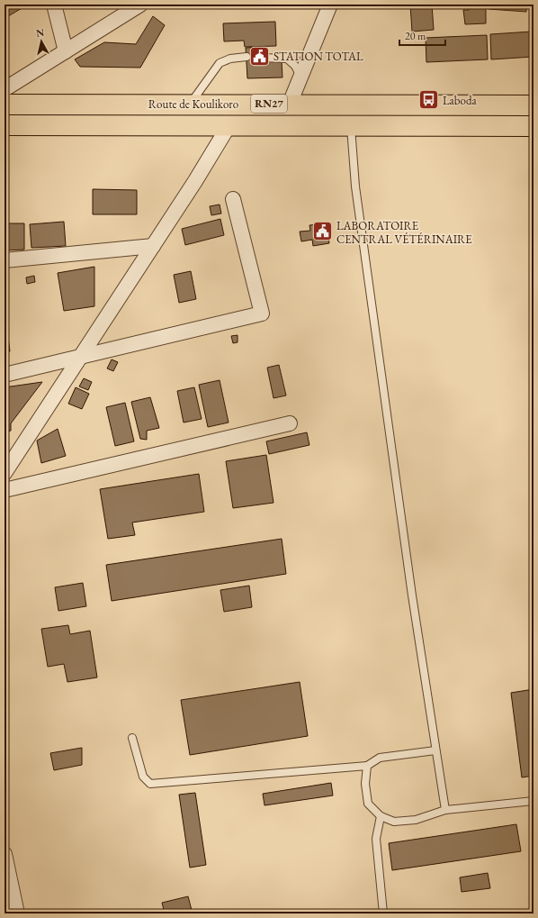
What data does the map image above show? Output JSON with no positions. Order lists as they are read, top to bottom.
{
  "streets": {
    "main road": ["Route de Koulikoro", "RN27"]
  },
  "places": {
    "public building": ["STATION TOTAL", "LABORATOIRE CENTRAL VÉTÉRINAIRE"],
    "bus stop": ["Laboda"]
  },
  "scale_bar": "20 m",
  "north": "top"
}
